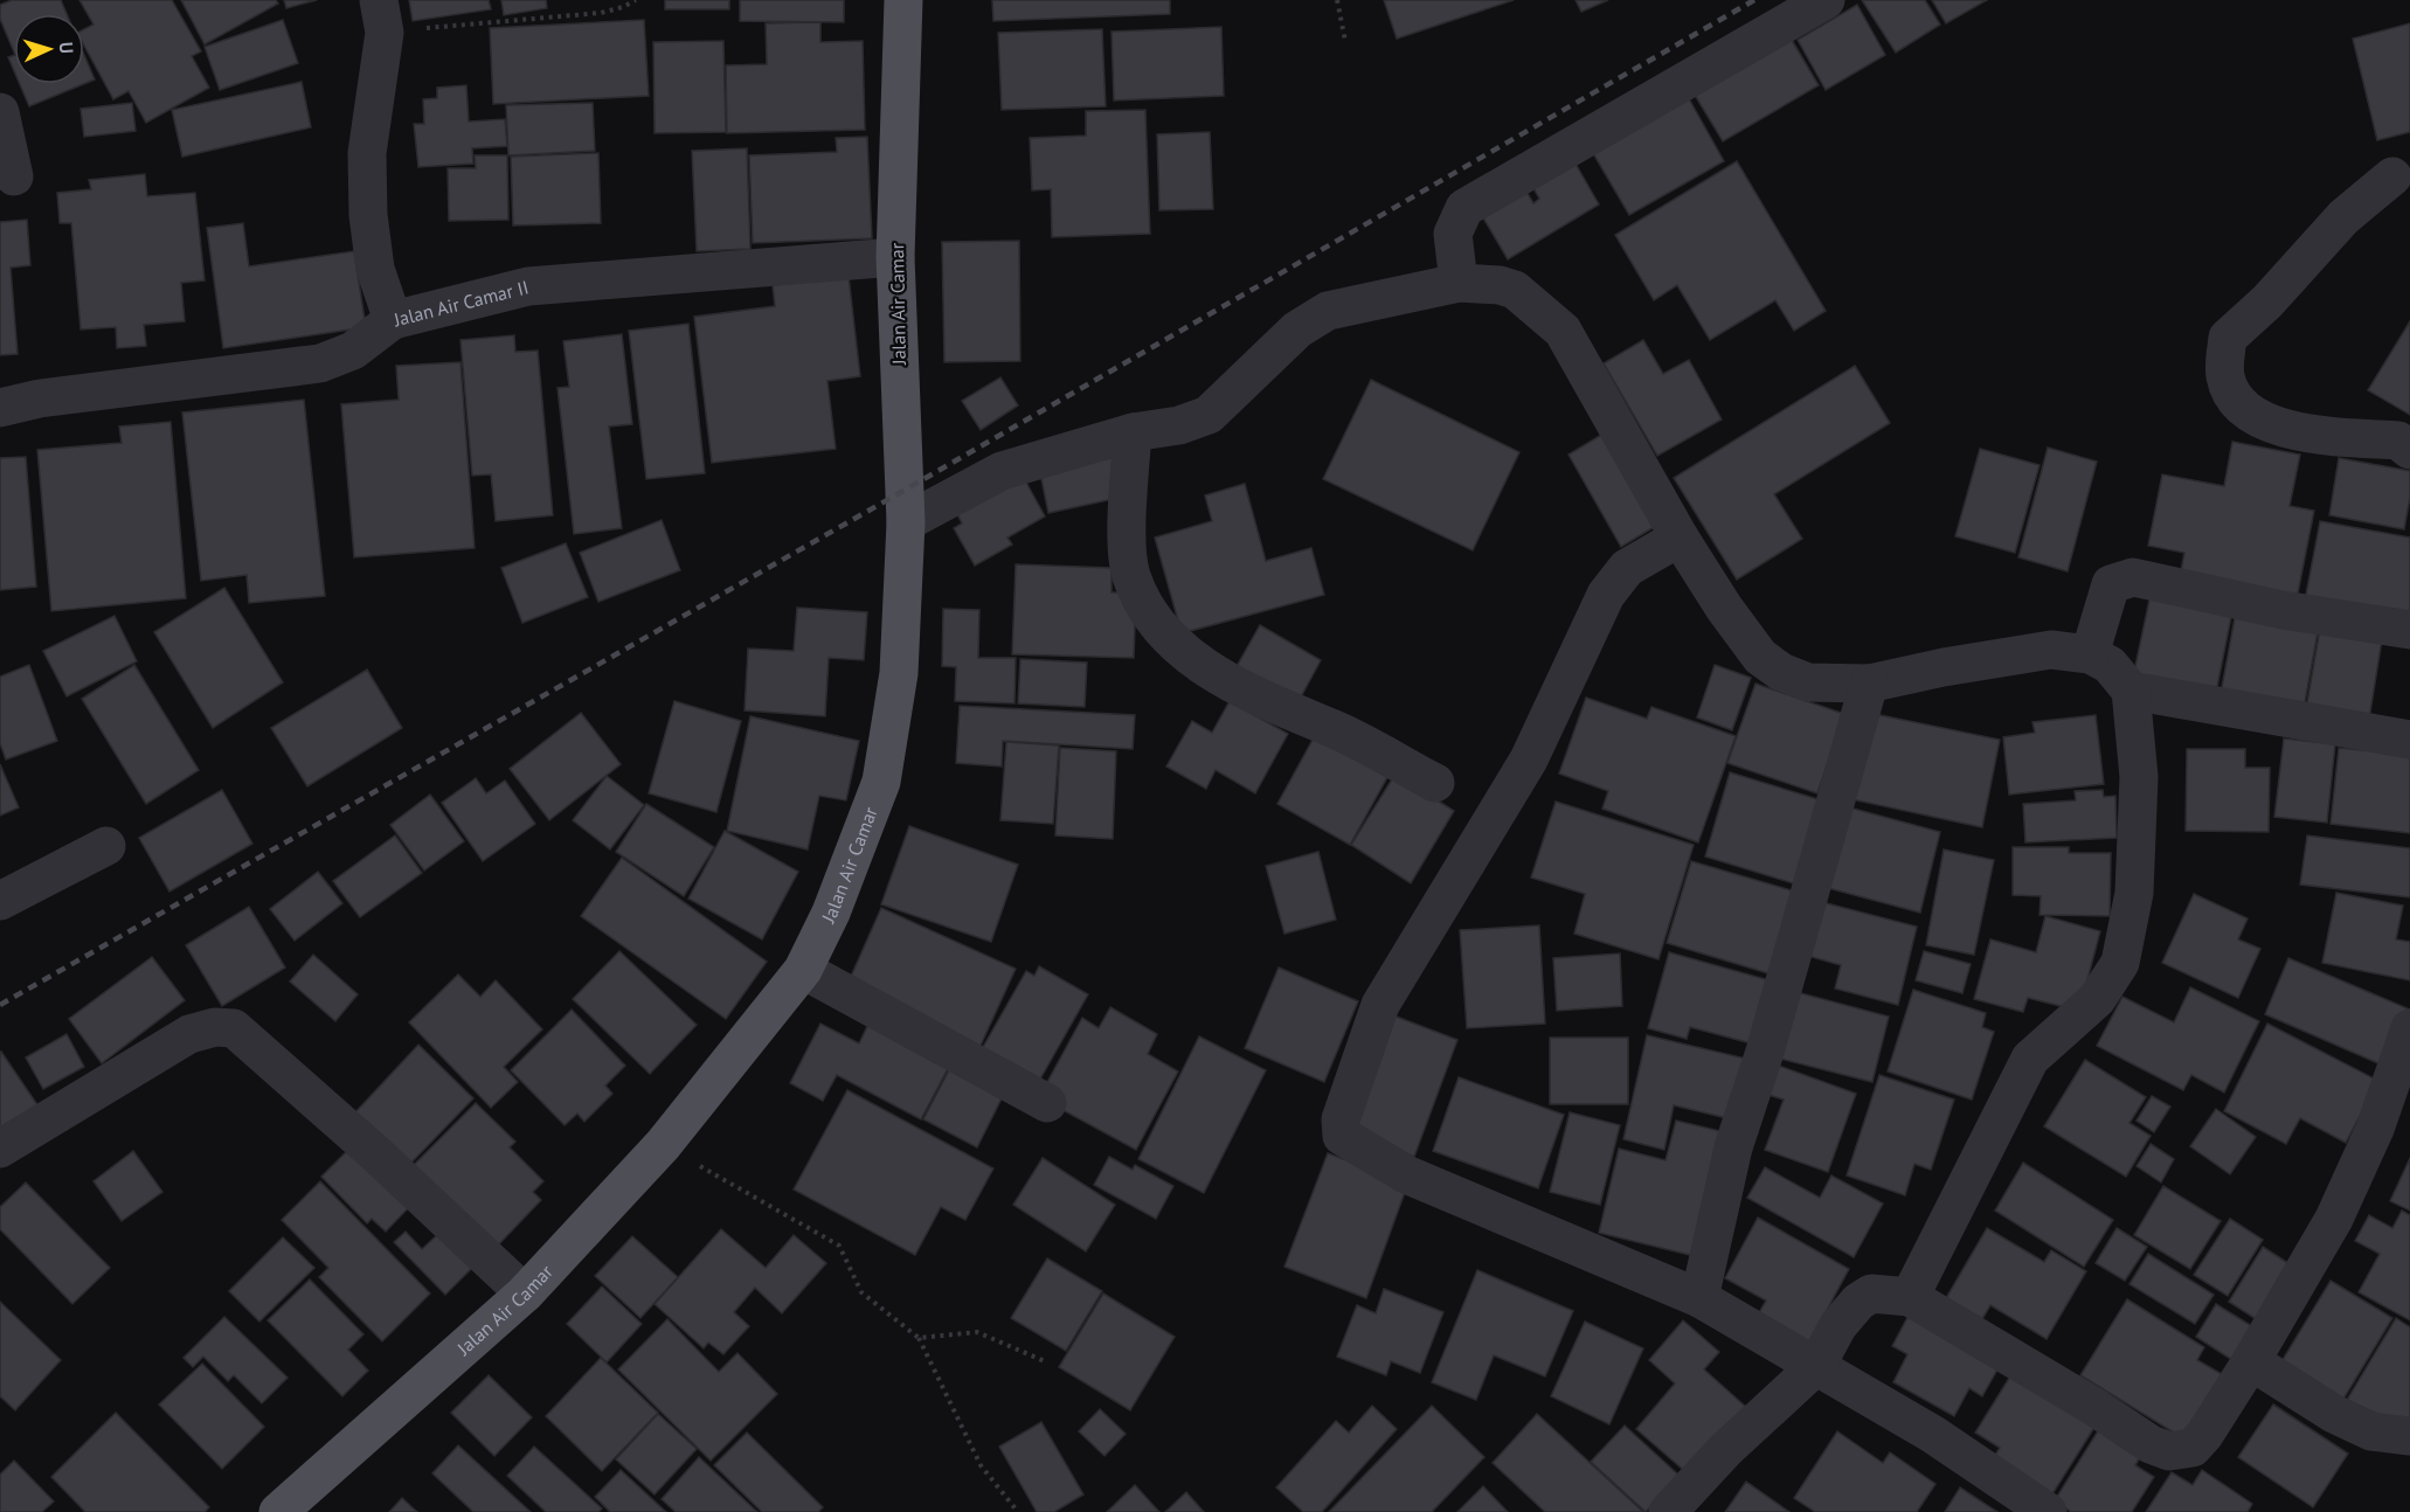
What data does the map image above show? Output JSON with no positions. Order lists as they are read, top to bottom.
{
  "streets": {
    "main road": ["Jalan Air Camar"],
    "street": ["Jalan Air Camar II"]
  },
  "crossings": [
    ["Jalan Air Camar", "Jalan Air Camar II"]
  ],
  "north": "right"
}
